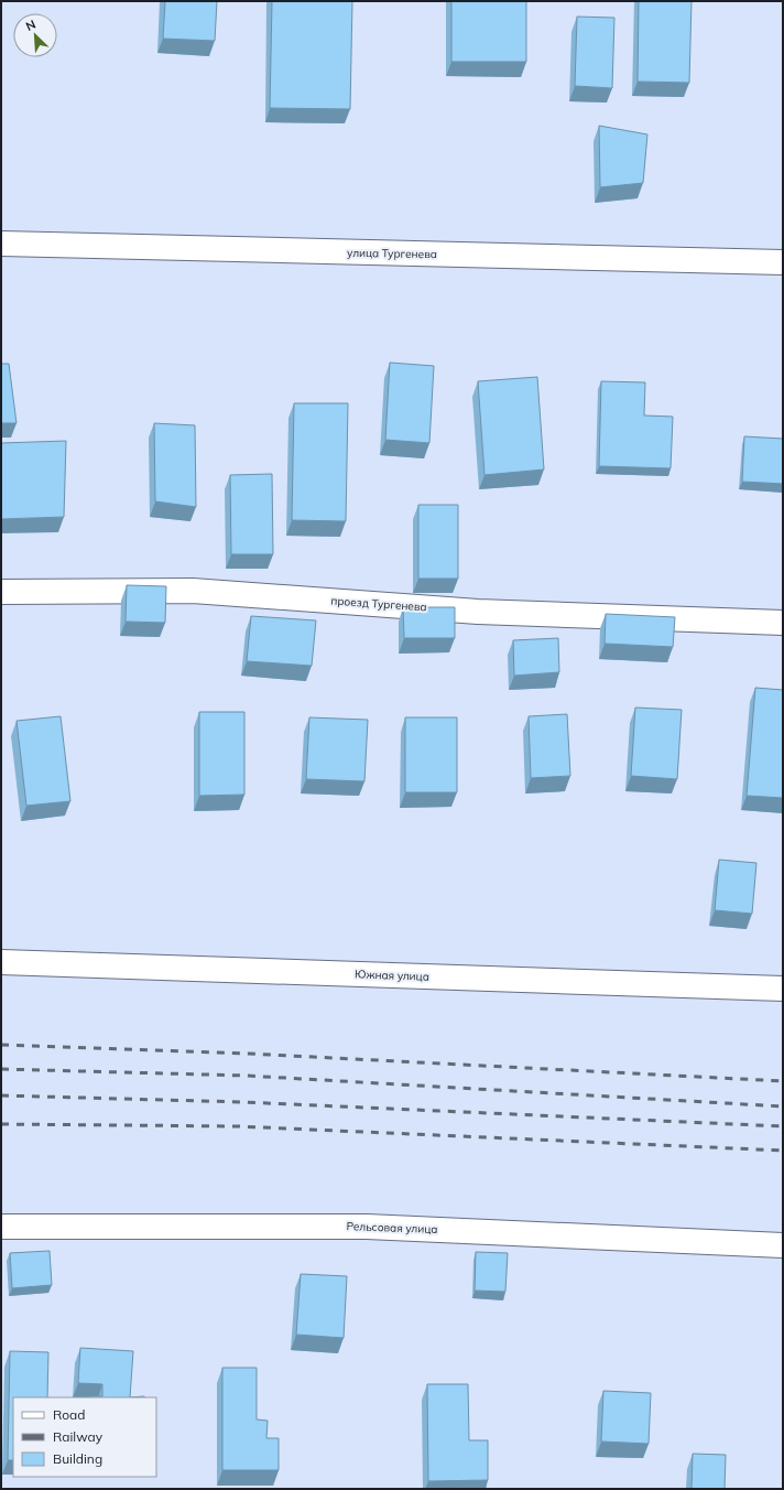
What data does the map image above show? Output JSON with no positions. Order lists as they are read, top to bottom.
{
  "streets": {
    "street": [
      "улица Тургенева",
      "проезд Тургенева",
      "Южная улица",
      "Рельсовая улица"
    ]
  },
  "legend": ["Road", "Railway", "Building"],
  "north": "top left"
}
